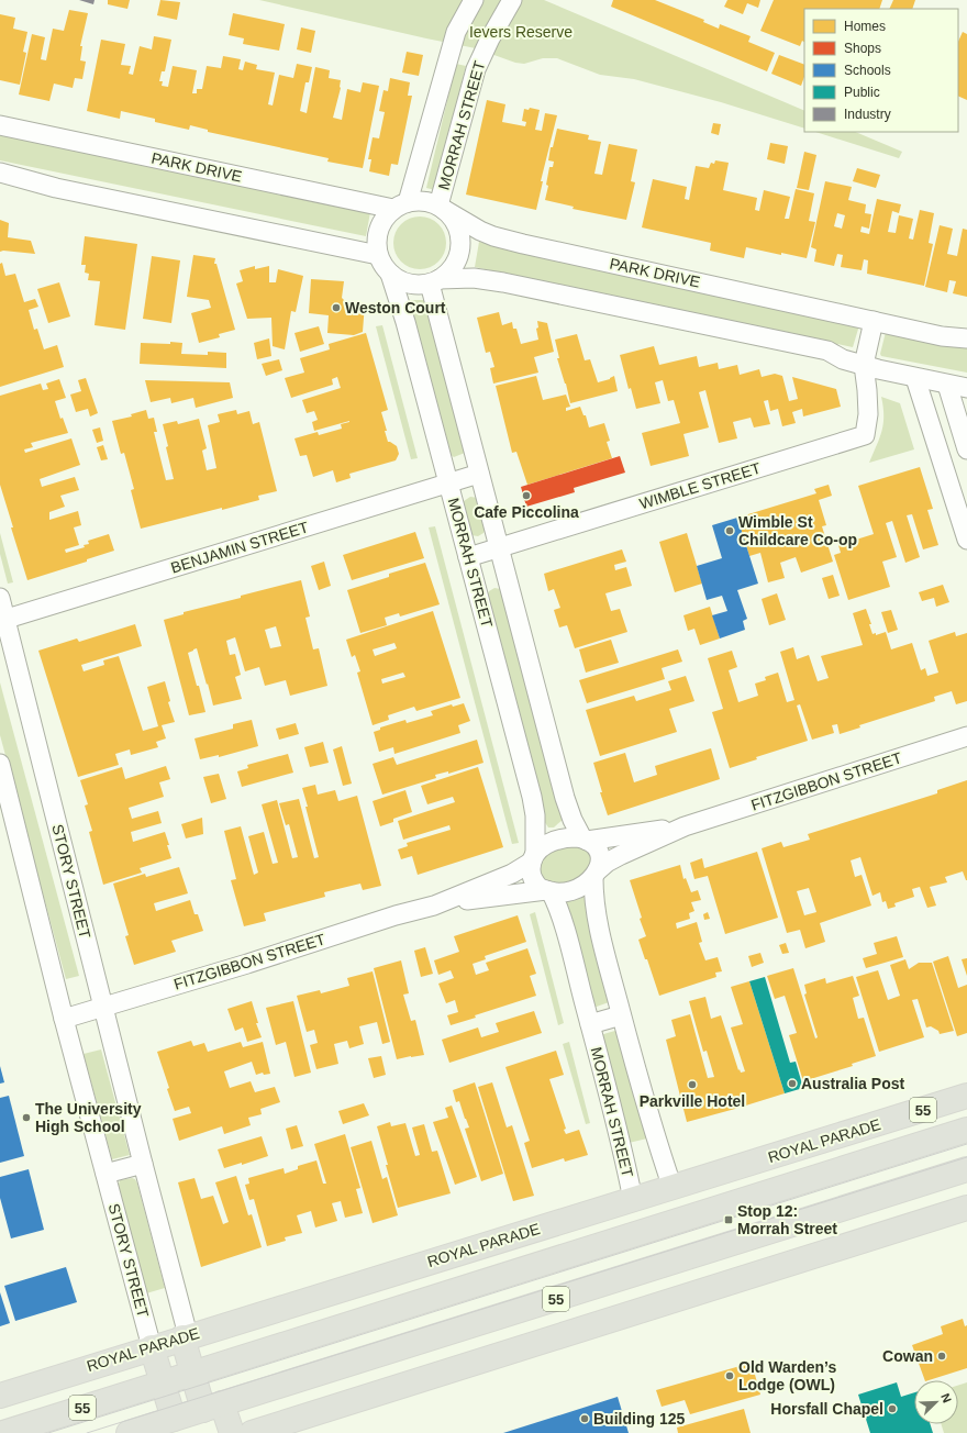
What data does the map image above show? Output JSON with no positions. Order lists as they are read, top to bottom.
{
  "streets": {
    "main road": ["55", "ROYAL PARADE"],
    "street": [
      "MORRAH STREET",
      "PARK DRIVE",
      "WIMBLE STREET",
      "BENJAMIN STREET",
      "FITZGIBBON STREET",
      "STORY STREET"
    ]
  },
  "crossings": [
    ["MORRAH STREET", "PARK DRIVE"],
    ["MORRAH STREET", "WIMBLE STREET"],
    ["MORRAH STREET", "BENJAMIN STREET"],
    ["MORRAH STREET", "FITZGIBBON STREET"],
    ["MORRAH STREET", "ROYAL PARADE"],
    ["BENJAMIN STREET", "STORY STREET"],
    ["FITZGIBBON STREET", "STORY STREET"],
    ["STORY STREET", "ROYAL PARADE"]
  ],
  "parks": ["Ievers Reserve"],
  "places": {
    "other": [
      "Weston Court",
      "Cafe Piccolina",
      "Wimble St Childcare Co-op",
      "Australia Post",
      "Parkville Hotel",
      "The University High School",
      "Cowan",
      "Old Warden’s Lodge (OWL)",
      "Horsfall Chapel",
      "Building 125"
    ],
    "transit": ["Stop 12: Morrah Street"]
  },
  "legend": [
    "Homes",
    "Shops",
    "Schools",
    "Public",
    "Industry"
  ],
  "north": "top right"
}
